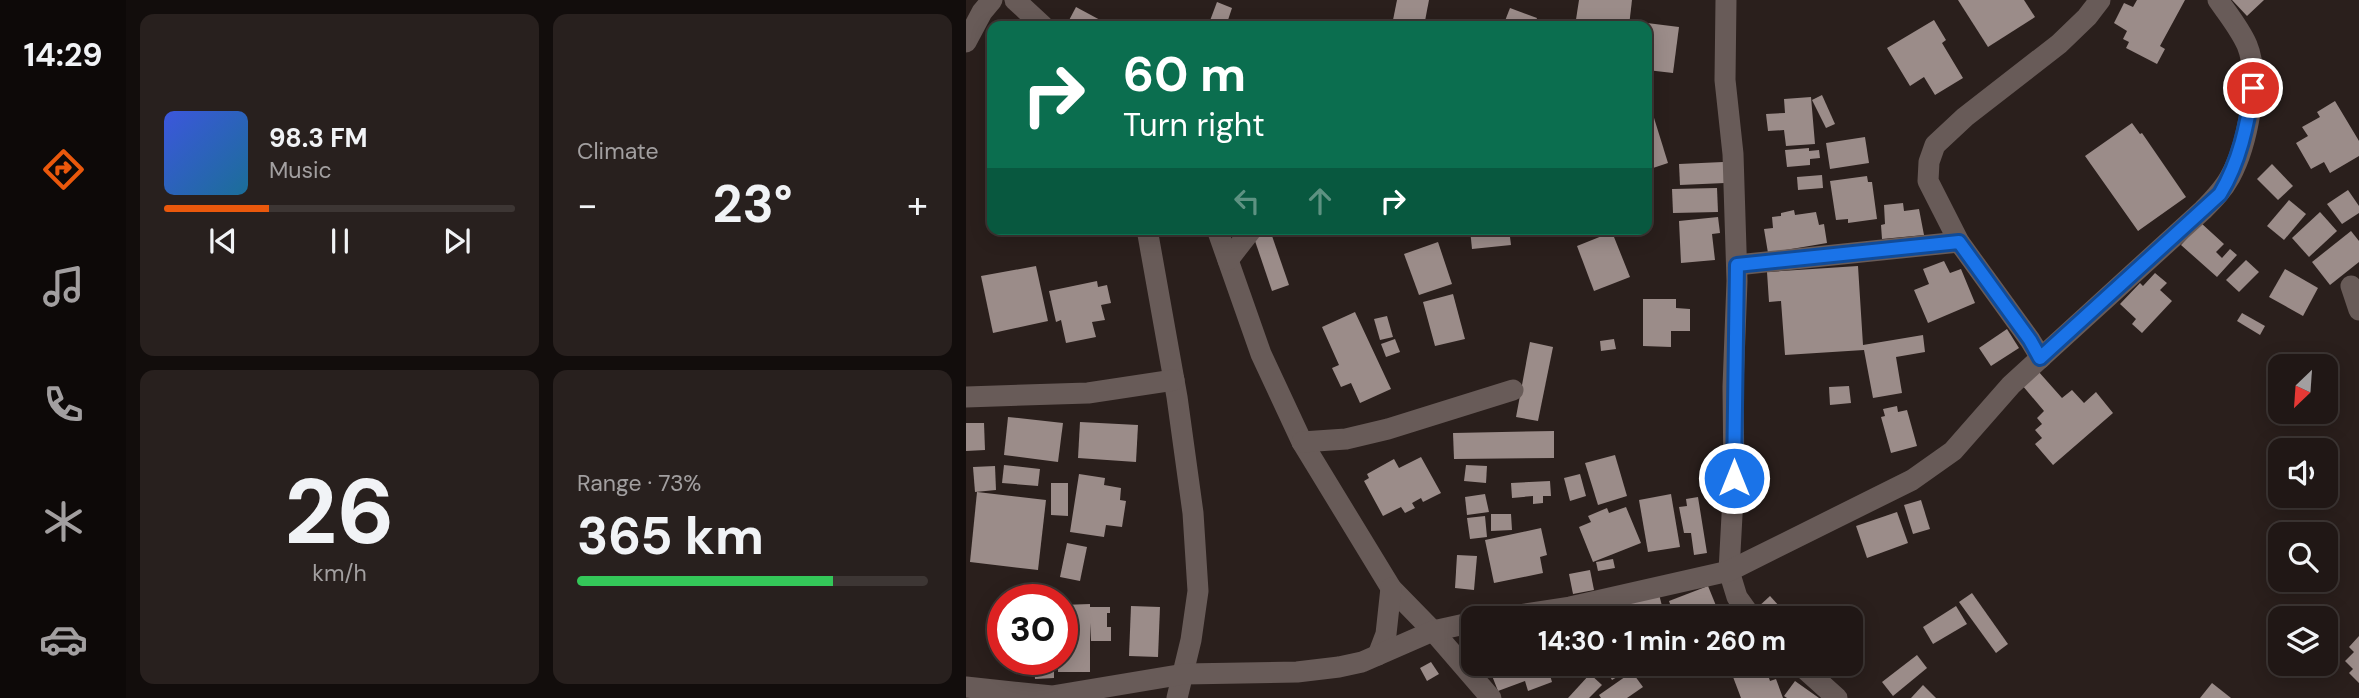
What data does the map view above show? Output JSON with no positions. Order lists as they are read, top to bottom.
{
  "north": "bottom left",
  "page": {
    "tabs": "14:29",
    "tile": [
      "Climate",
      ["26", "km/h"],
      ["Range · 73%", "365 km"]
    ],
    "turn": ["60 m", "Turn right"],
    "song": ["98.3 FM", "Music"],
    "heat": ["−", "23°", "+"],
    "limit": "30",
    "trip": "14:30 · 1 min · 260 m"
  }
}
